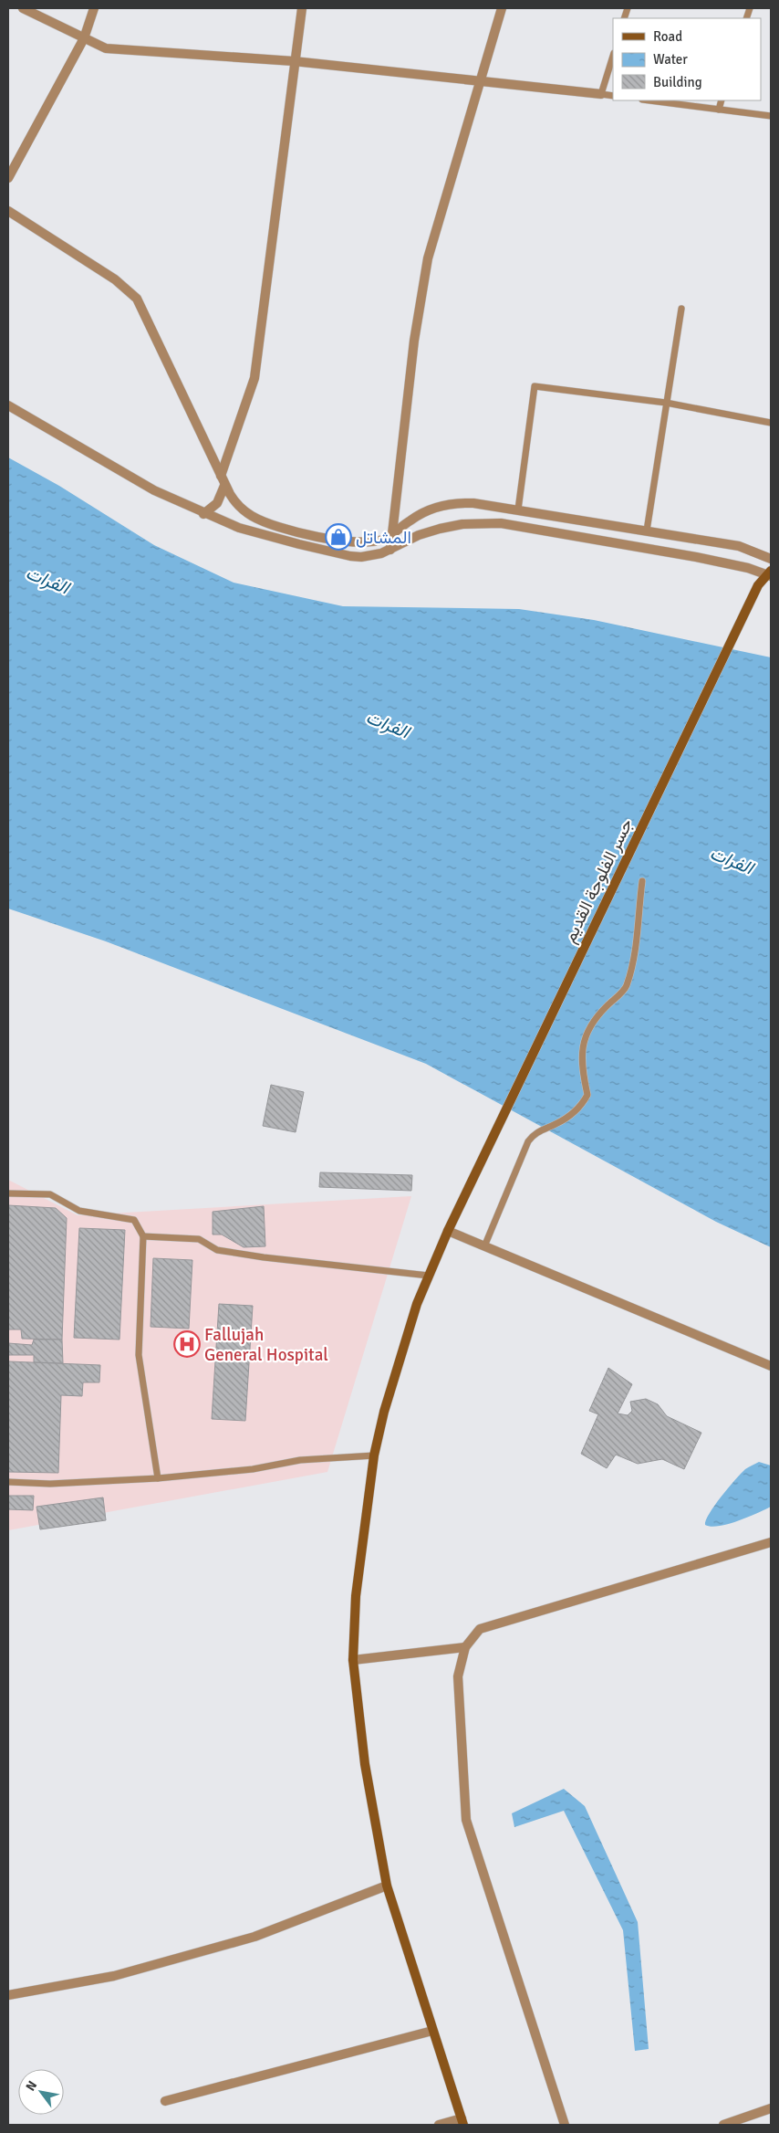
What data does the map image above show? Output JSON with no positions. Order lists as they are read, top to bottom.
{
  "streets": {
    "main road": ["جسر الفلوجة القديم"]
  },
  "water": ["الفرات"],
  "places": {
    "shop": ["المشاتل"],
    "hospital": ["Fallujah General Hospital"]
  },
  "legend": ["Road", "Water", "Building"],
  "north": "top left"
}
